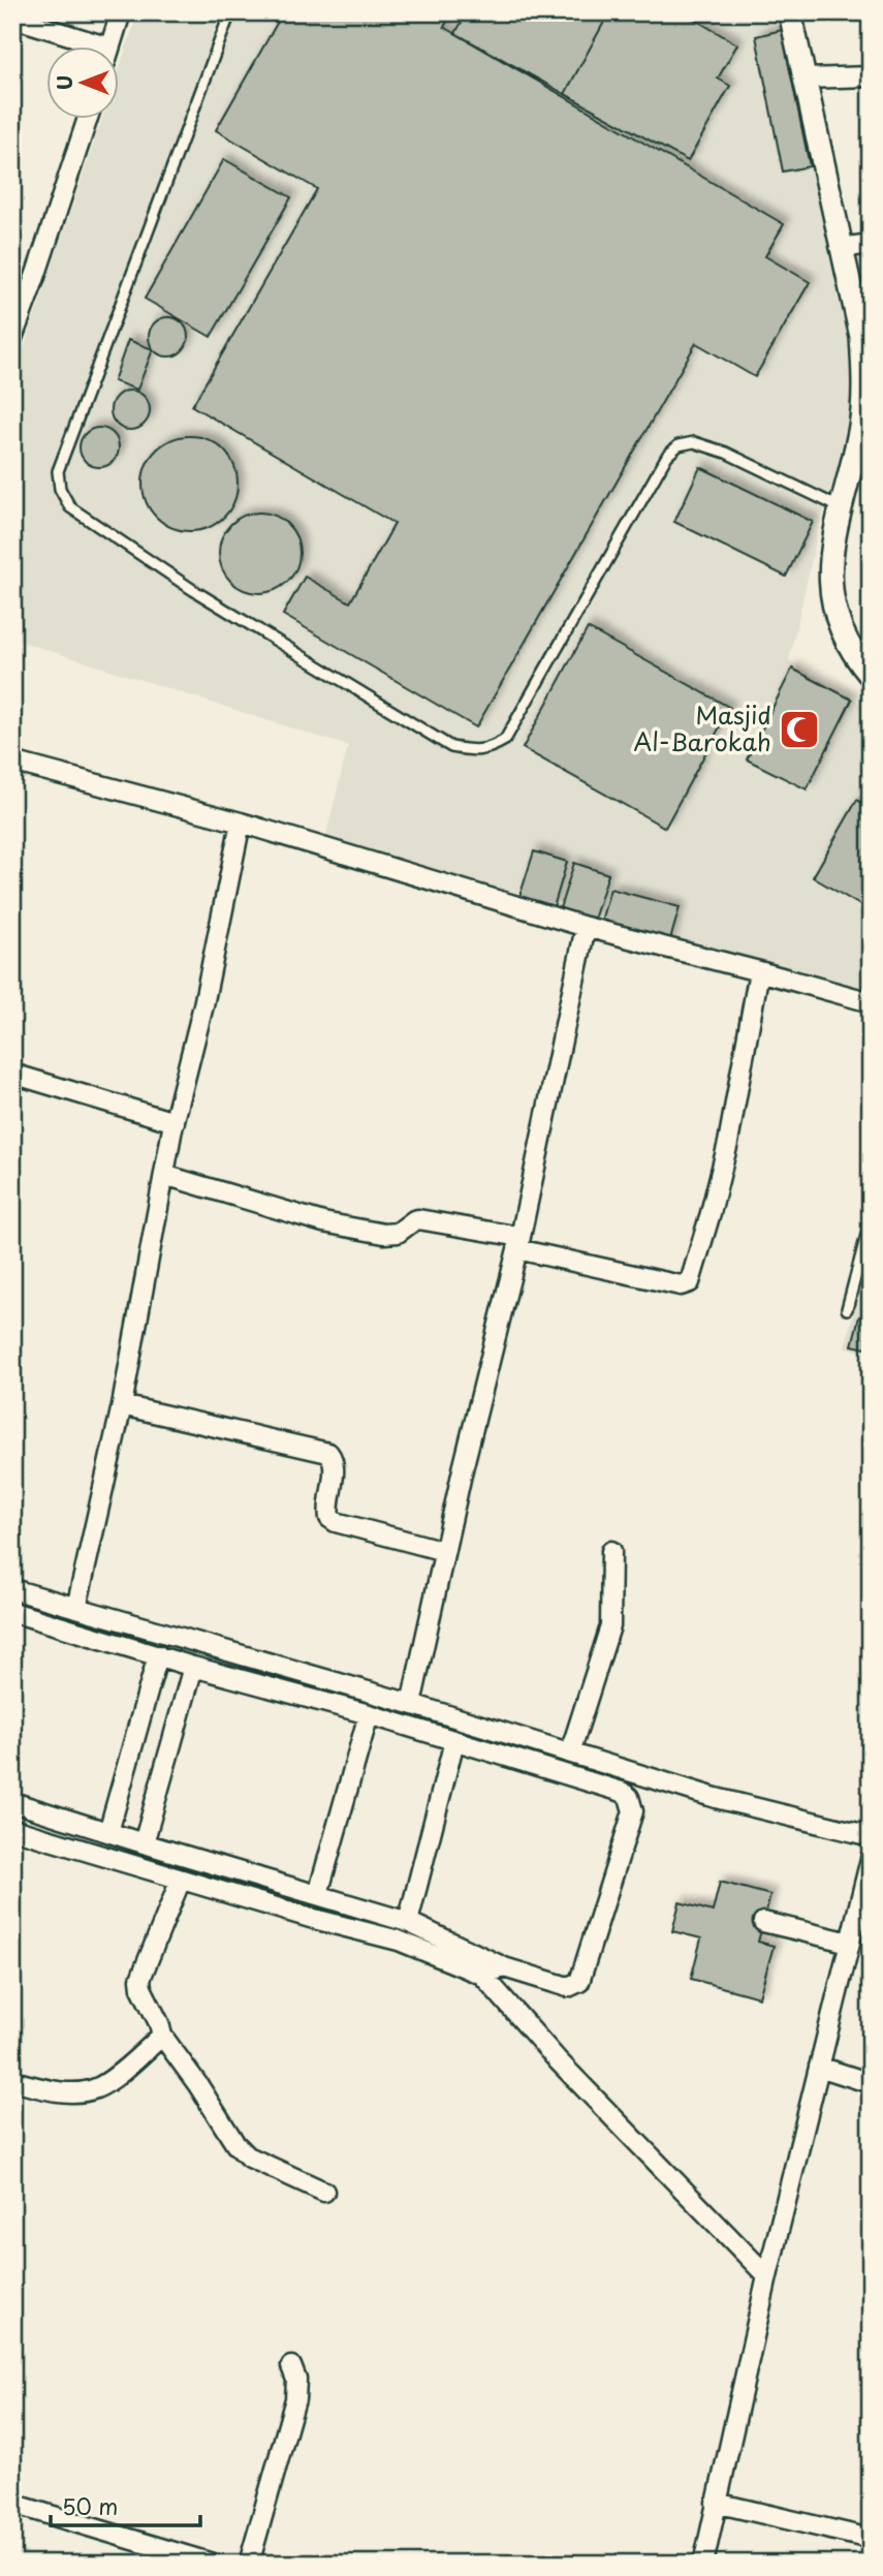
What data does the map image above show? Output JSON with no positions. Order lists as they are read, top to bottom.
{
  "places": {
    "mosque": ["Masjid Al-Barokah"]
  },
  "scale_bar": "50 m",
  "north": "left"
}
